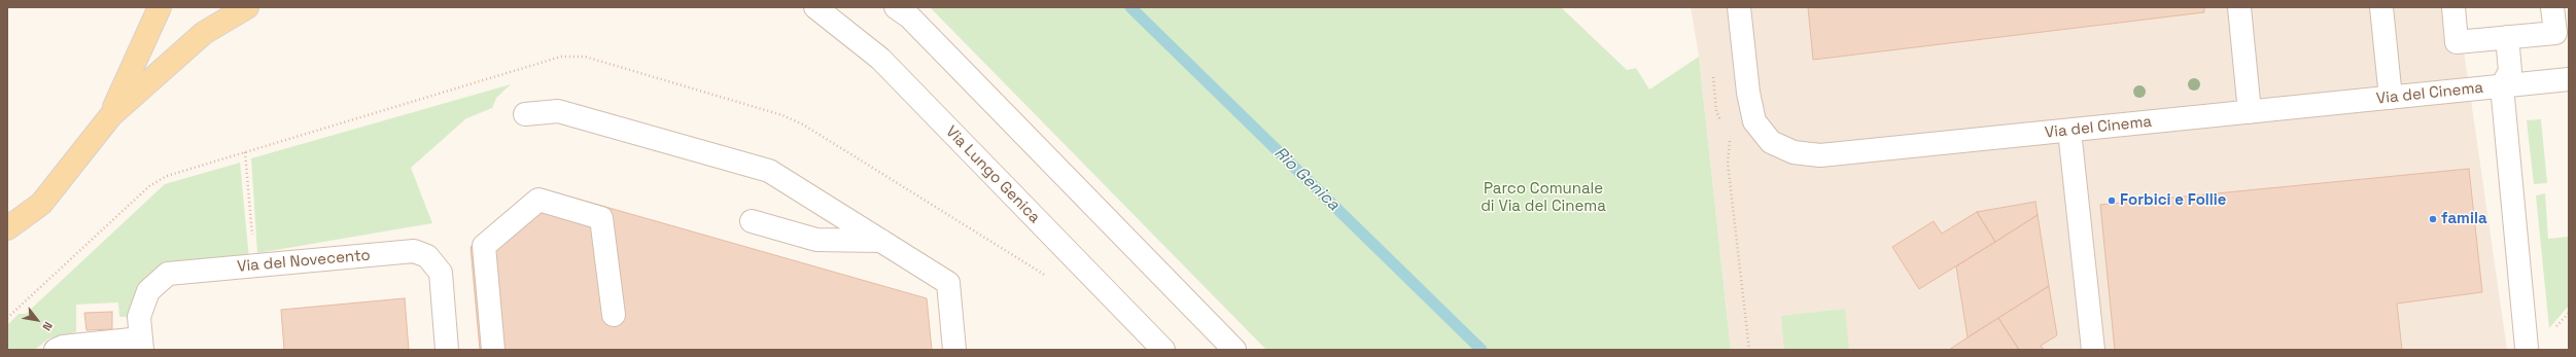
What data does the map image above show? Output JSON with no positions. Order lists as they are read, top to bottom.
{
  "streets": {
    "street": ["Via del Cinema", "Via Lungo Genica", "Via del Novecento"]
  },
  "water": ["Rio Genica"],
  "parks": ["Parco Comunale di Via del Cinema"],
  "places": ["Forbici e Follie", "famila"],
  "north": "bottom right"
}
